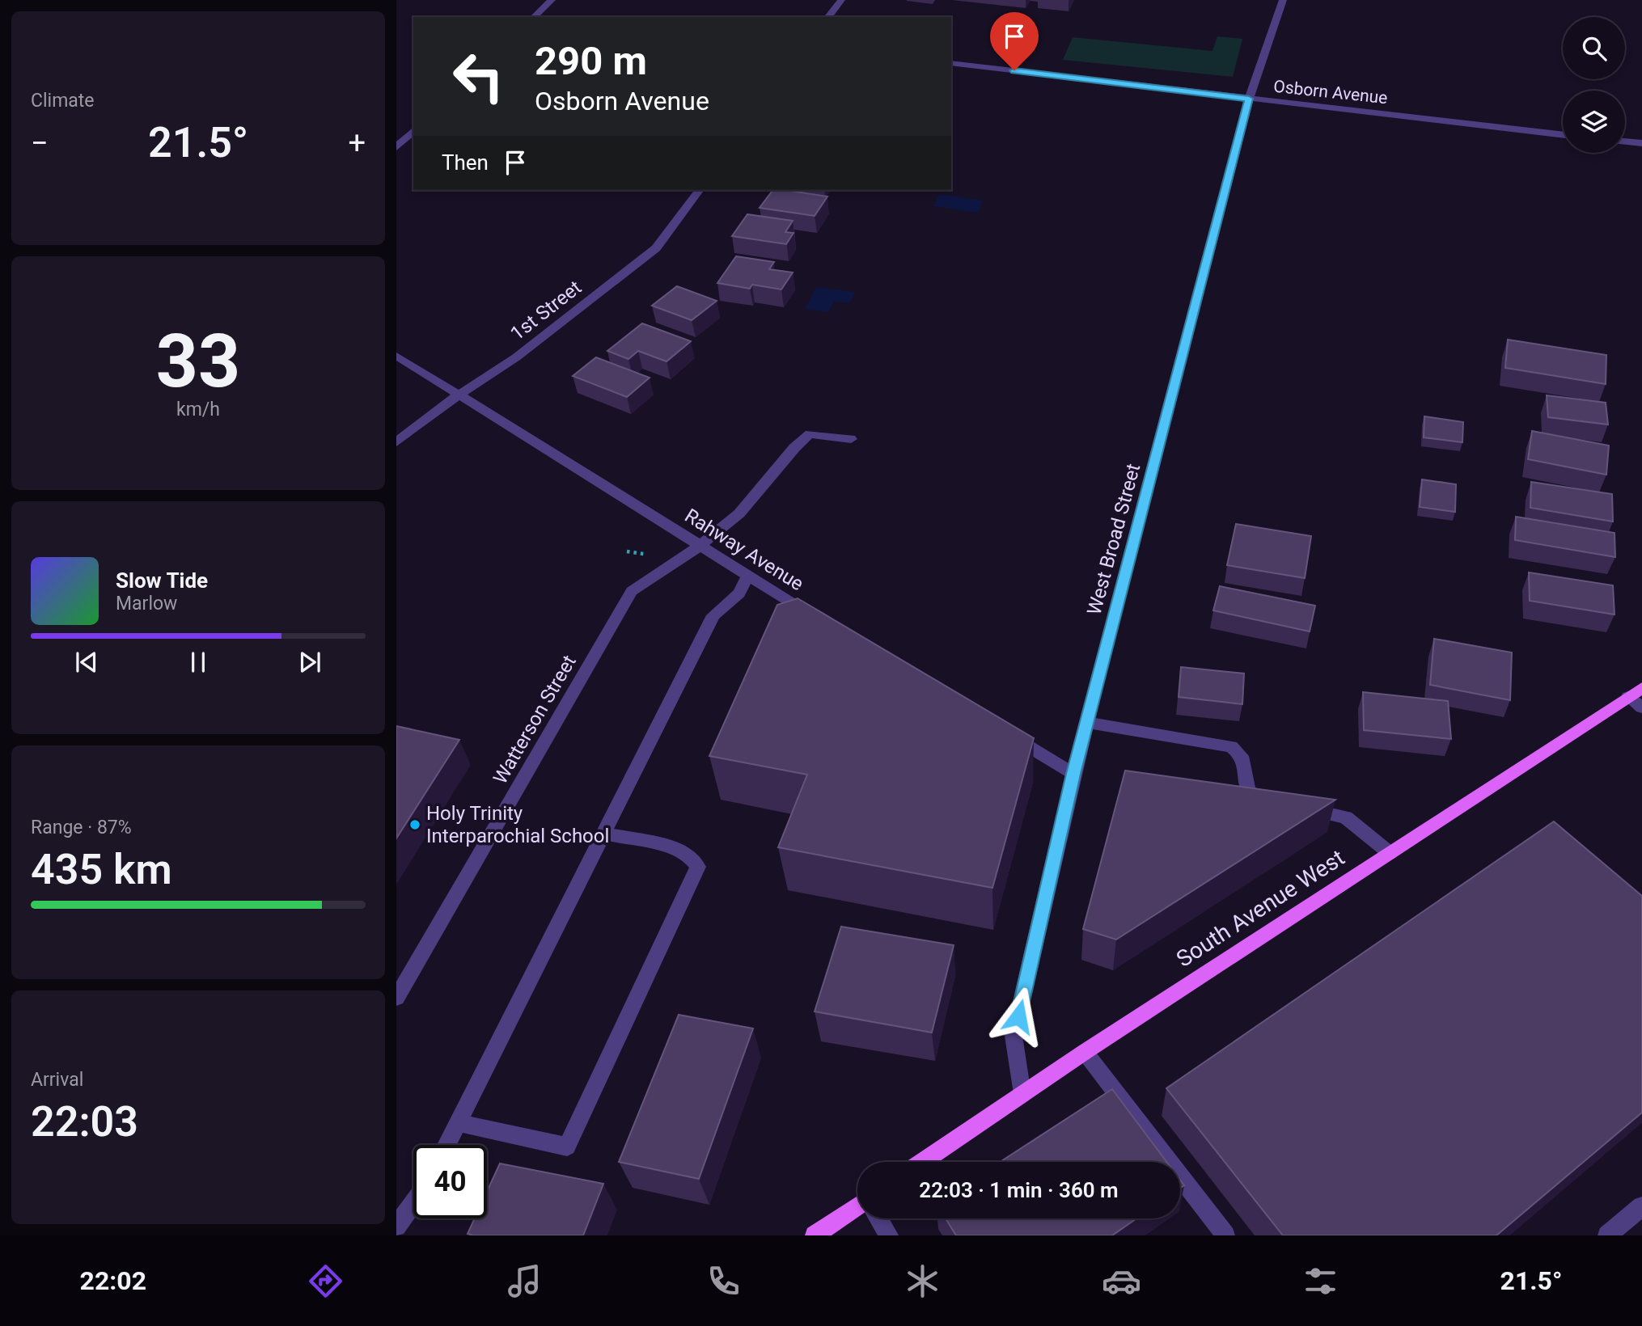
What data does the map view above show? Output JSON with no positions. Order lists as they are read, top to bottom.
{
  "streets": {
    "main road": ["South Avenue West"],
    "street": [
      "Osborn Avenue",
      "1st Street",
      "West Broad Street",
      "Rahway Avenue",
      "Watterson Street"
    ]
  },
  "crossings": [
    ["Osborn Avenue", "West Broad Street"],
    ["1st Street", "Rahway Avenue"],
    ["West Broad Street", "South Avenue West"],
    ["Rahway Avenue", "Watterson Street"]
  ],
  "places": ["Holy Trinity Interparochial School"],
  "page": {
    "tile": [
      "Climate",
      ["33", "km/h"],
      ["Range · 87%", "435 km"],
      ["Arrival", "22:03"]
    ],
    "turn": ["290 m", "Osborn Avenue"],
    "heat": ["−", "21.5°", "+"],
    "then": "Then",
    "song": ["Slow Tide", "Marlow"],
    "limit": "40",
    "trip": "22:03 · 1 min · 360 m",
    "tabs": ["22:02", "21.5°"]
  }
}
